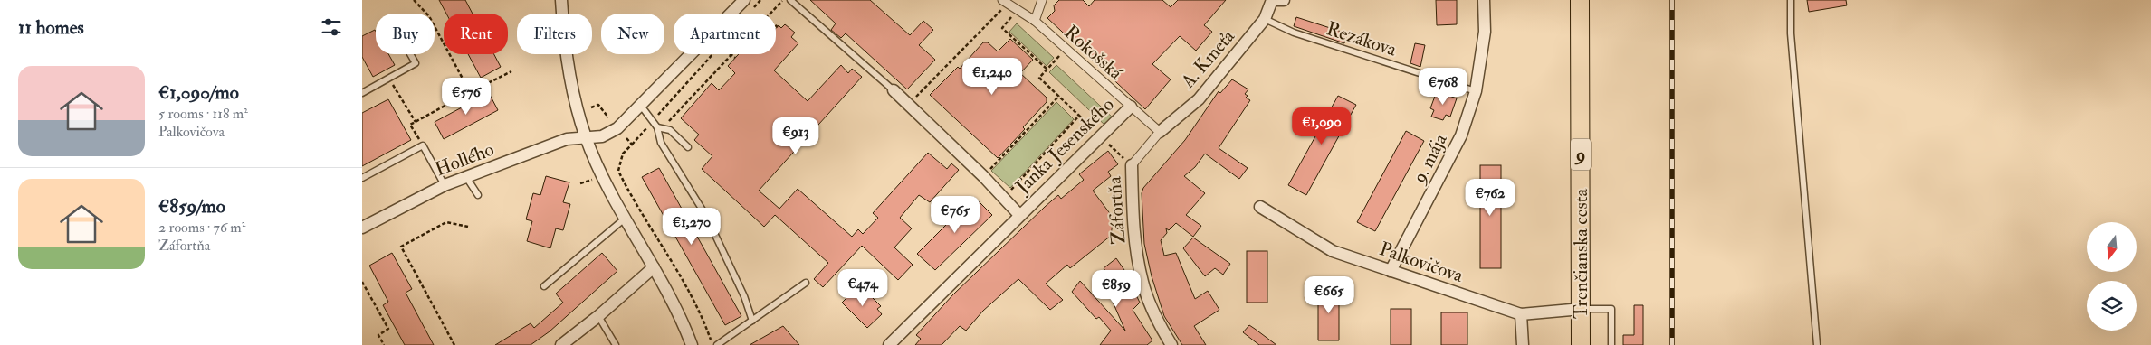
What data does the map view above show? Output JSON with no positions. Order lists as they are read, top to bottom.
{
  "streets": {
    "main road": ["9", "Trenčianska cesta"],
    "street": [
      "Rokošská",
      "A. Kmeťa",
      "Janka Jesenského",
      "9. mája",
      "Hollého",
      "Záfortňa",
      "Palkovičova"
    ],
    "lane": ["Rezákova"]
  },
  "crossings": [
    ["Rezákova", "A. Kmeťa"],
    ["Rezákova", "9. mája"],
    ["Rokošská", "A. Kmeťa"],
    ["Rokošská", "Janka Jesenského"],
    ["Rokošská", "Záfortňa"],
    ["A. Kmeťa", "Záfortňa"],
    ["9. mája", "Palkovičova"],
    ["Trenčianska cesta", "Palkovičova"]
  ],
  "north": "bottom",
  "page": {
    "heading": "11 homes",
    "chip": [
      "Buy",
      "Rent",
      "Filters",
      "New",
      "Apartment"
    ],
    "list": [
      {
        "name": "€1,090/mo",
        "note": "5 rooms · 118 m² · Palkovičova"
      },
      {
        "name": "€859/mo",
        "note": "2 rooms · 76 m² · Záfortňa"
      }
    ],
    "price": [
      "€1,240",
      "€768",
      "€576",
      "€1,090",
      "€913",
      "€762",
      "€765",
      "€1,270",
      "€474",
      "€859",
      "€665"
    ]
  }
}
